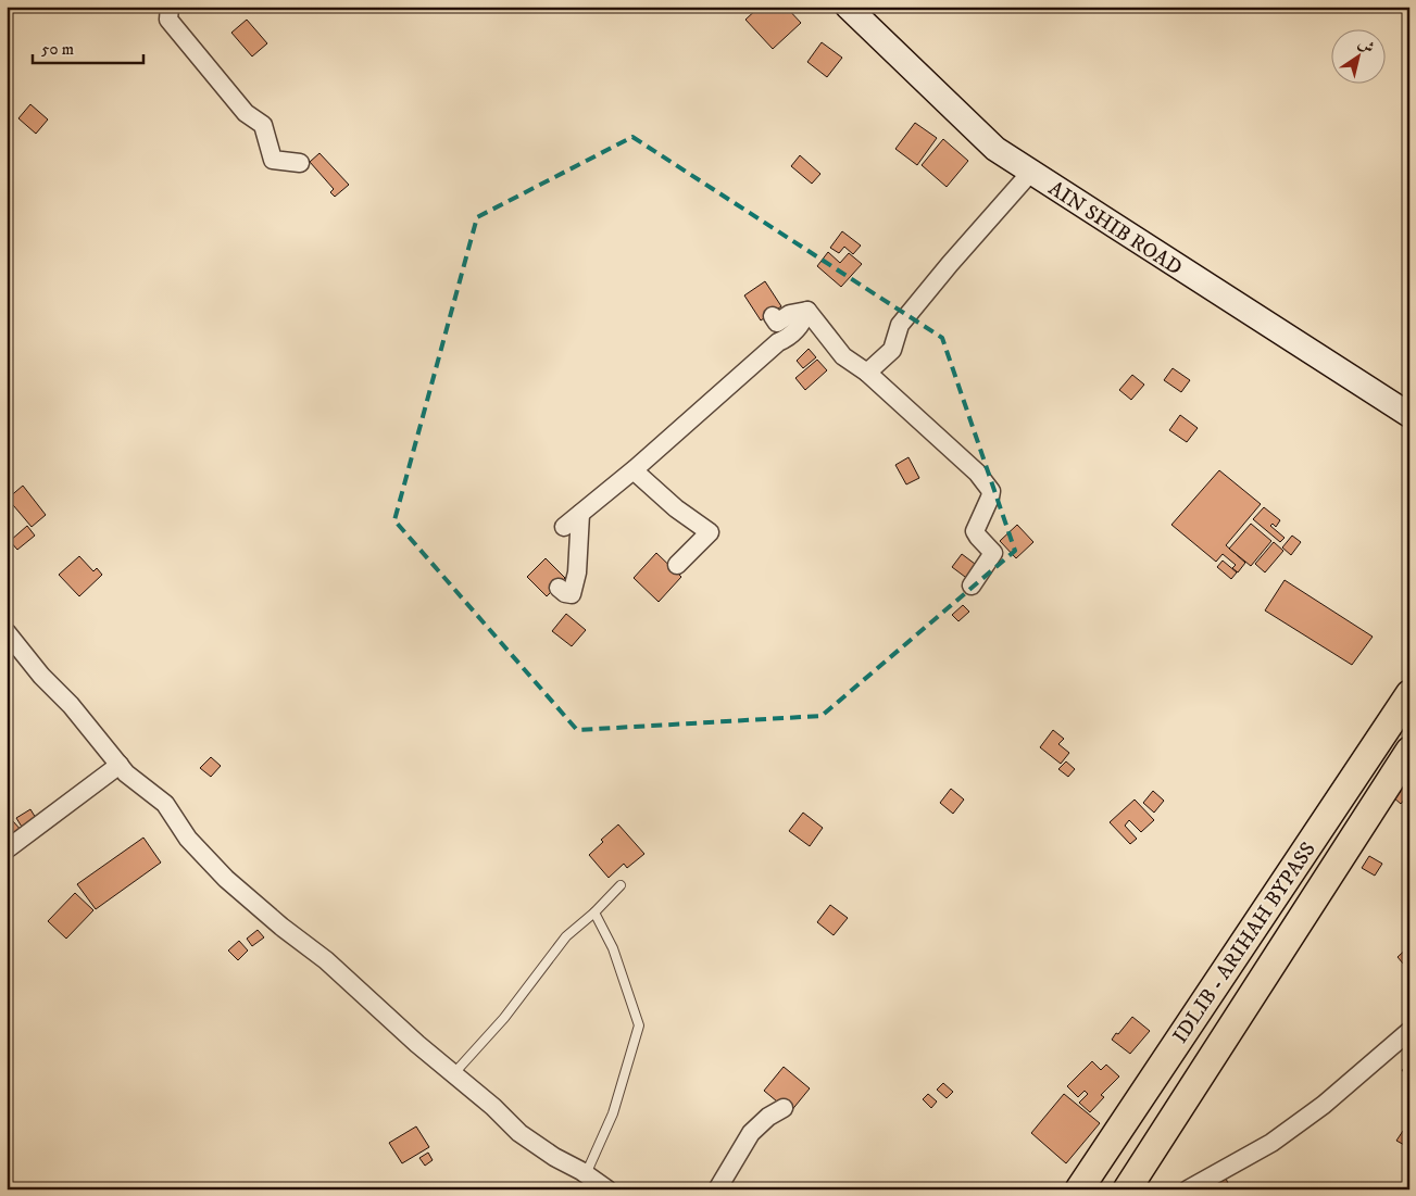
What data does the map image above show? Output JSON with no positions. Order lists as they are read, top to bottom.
{
  "streets": {
    "main road": ["AIN SHIB ROAD", "IDLIB - ARIHAH BYPASS"]
  },
  "scale_bar": "50 m",
  "north": "top right"
}
